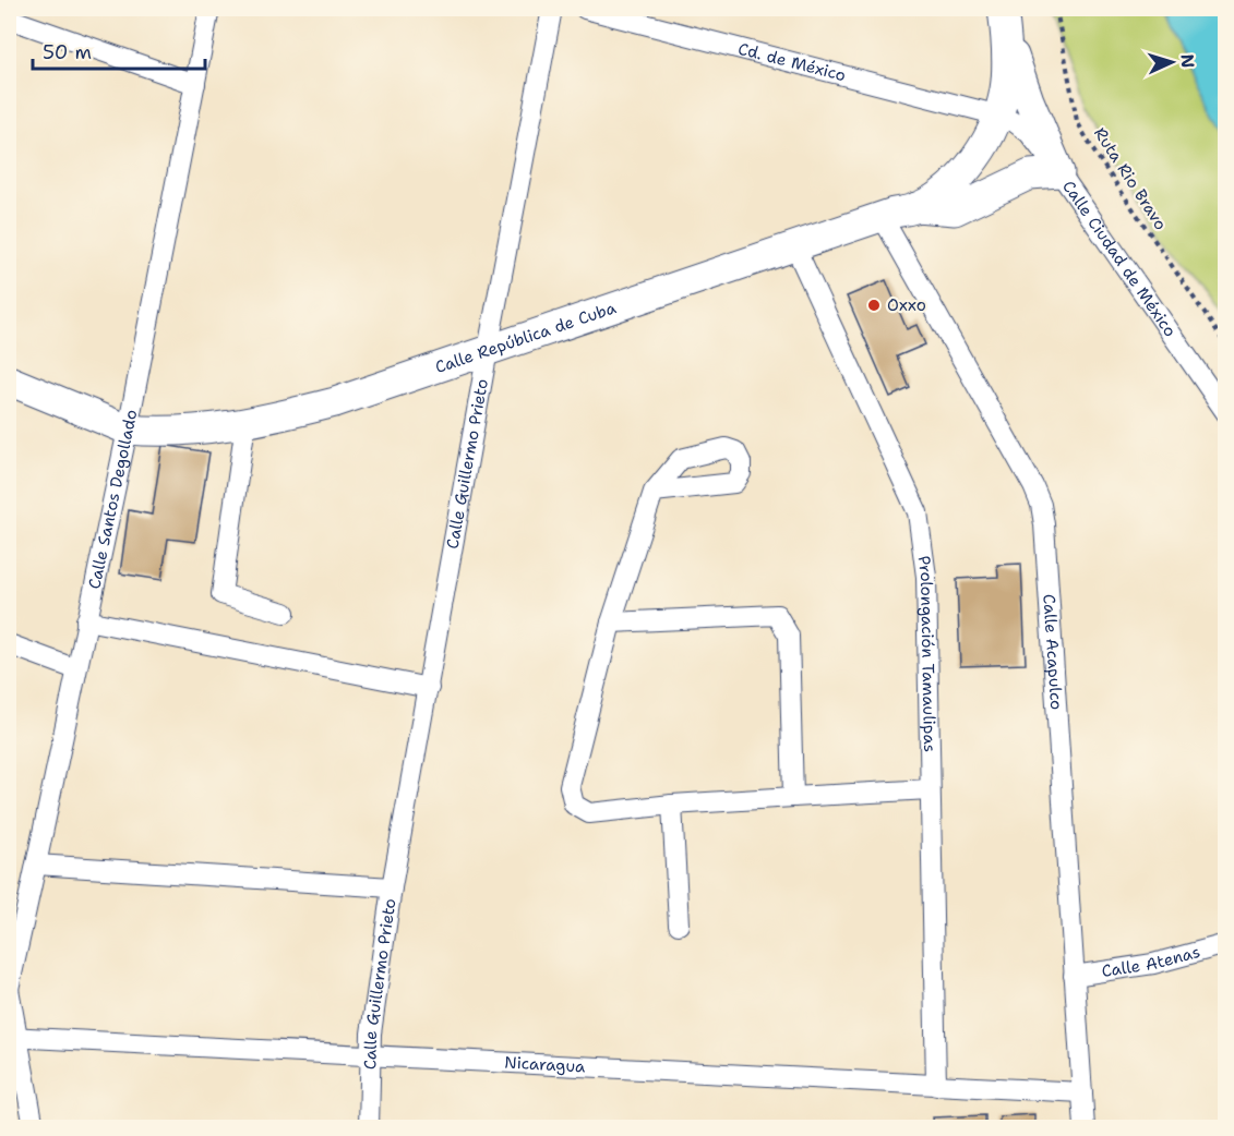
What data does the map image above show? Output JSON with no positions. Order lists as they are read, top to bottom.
{
  "streets": {
    "street": [
      "Cd. de México",
      "Calle Ciudad de México",
      "Calle República de Cuba",
      "Calle Guillermo Prieto",
      "Calle Santos Degollado",
      "Prolongación Tamaulipas",
      "Calle Acapulco",
      "Calle Atenas",
      "Nicaragua"
    ],
    "path": ["Ruta Rio Bravo"]
  },
  "crossings": [
    ["Cd. de México", "Calle Ciudad de México"],
    ["Cd. de México", "Calle República de Cuba"],
    ["Calle Ciudad de México", "Calle República de Cuba"],
    ["Calle República de Cuba", "Calle Guillermo Prieto"],
    ["Calle República de Cuba", "Calle Santos Degollado"],
    ["Calle República de Cuba", "Prolongación Tamaulipas"],
    ["Calle República de Cuba", "Calle Acapulco"],
    ["Calle Guillermo Prieto", "Nicaragua"],
    ["Prolongación Tamaulipas", "Nicaragua"],
    ["Calle Acapulco", "Calle Atenas"],
    ["Calle Acapulco", "Nicaragua"]
  ],
  "places": ["Oxxo"],
  "scale_bar": "50 m",
  "north": "right"
}
